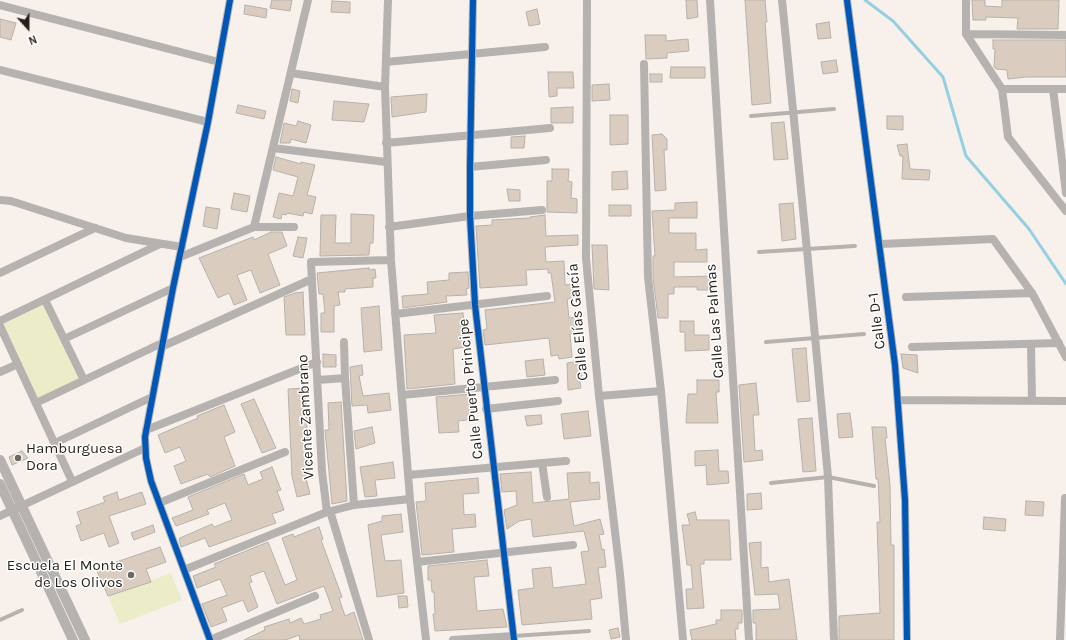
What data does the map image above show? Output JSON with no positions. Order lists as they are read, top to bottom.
{
  "streets": {
    "street": [
      "Calle Las Palmas",
      "Calle D-1",
      "Calle Elías García",
      "Calle Puerto Principe",
      "Vicente Zambrano"
    ]
  },
  "places": ["Hamburguesa Dora", "Escuela El Monte de Los Olivos"],
  "north": "bottom"
}
